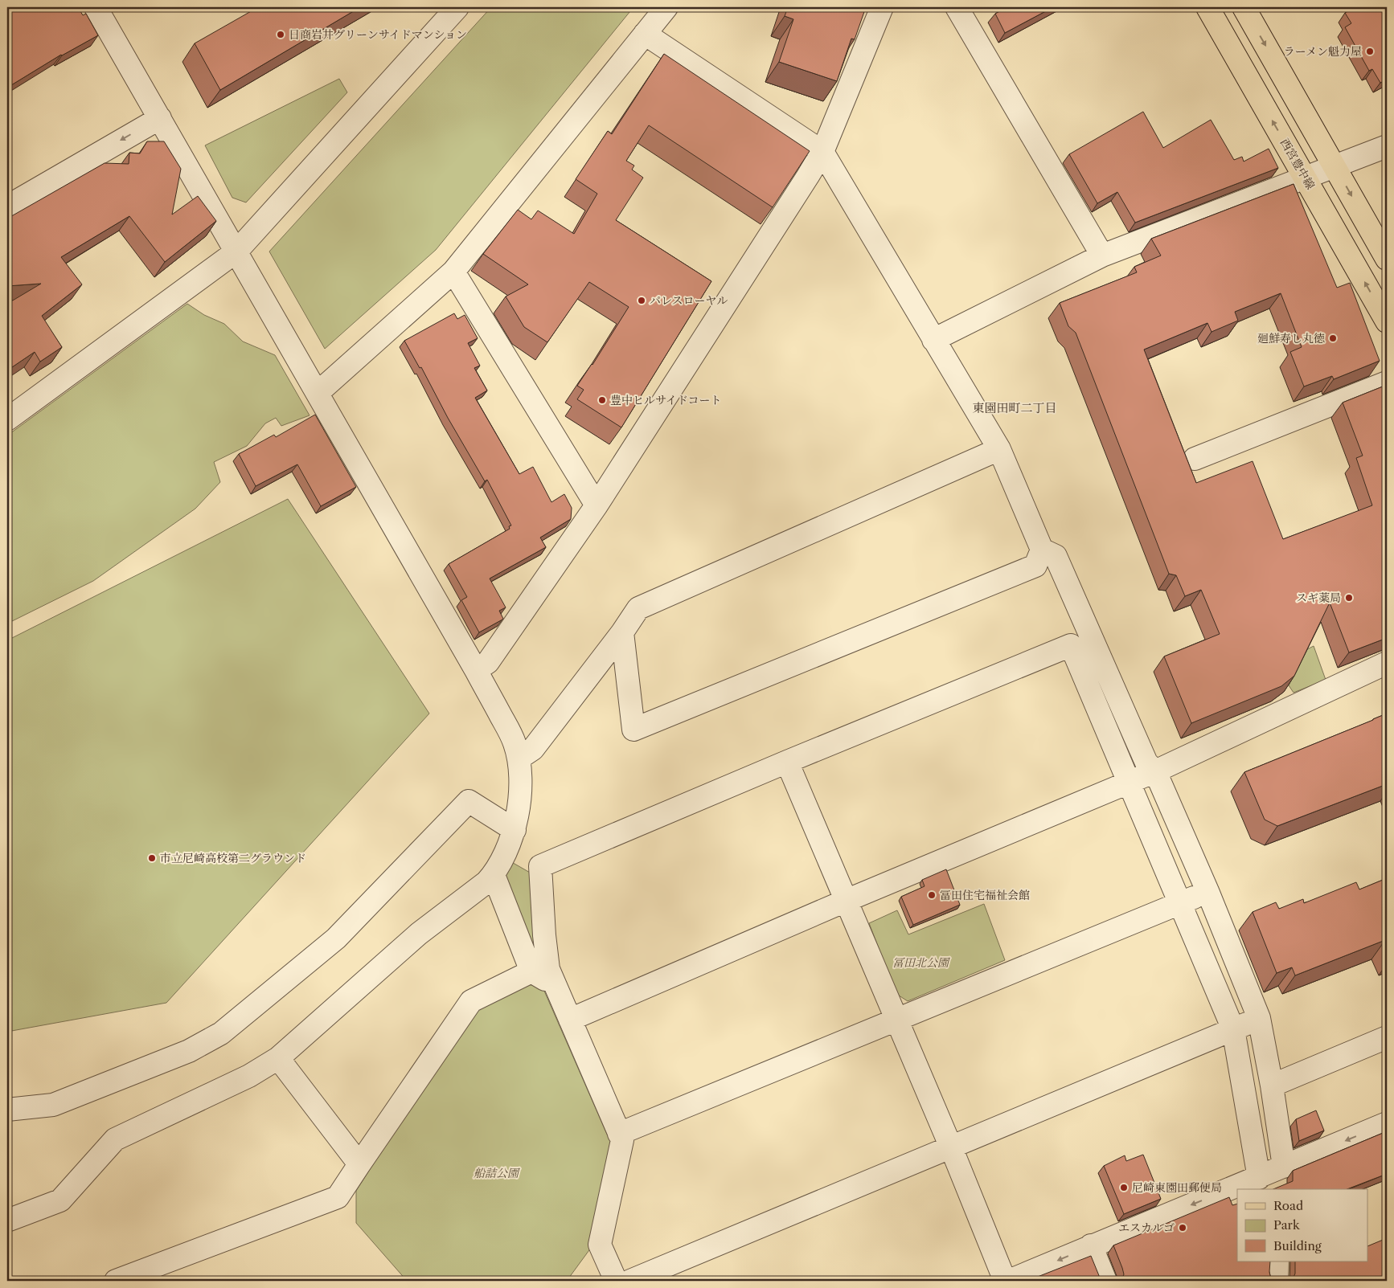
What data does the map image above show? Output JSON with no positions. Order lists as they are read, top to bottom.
{
  "streets": {
    "main road": ["西宮豊中線"]
  },
  "districts": ["東園田町二丁目"],
  "parks": ["冨田北公園", "船詰公園"],
  "places": [
    "日商岩井グリーンサイドマンション",
    "ラーメン魁力屋",
    "パレスローヤル",
    "廻鮮寿し丸徳",
    "豊中ヒルサイドコート",
    "スギ薬局",
    "市立尼崎高校第二グラウンド",
    "冨田住宅福祉会館",
    "尼崎東園田郵便局",
    "エスカルゴ"
  ],
  "legend": ["Road", "Park", "Building"]
}
